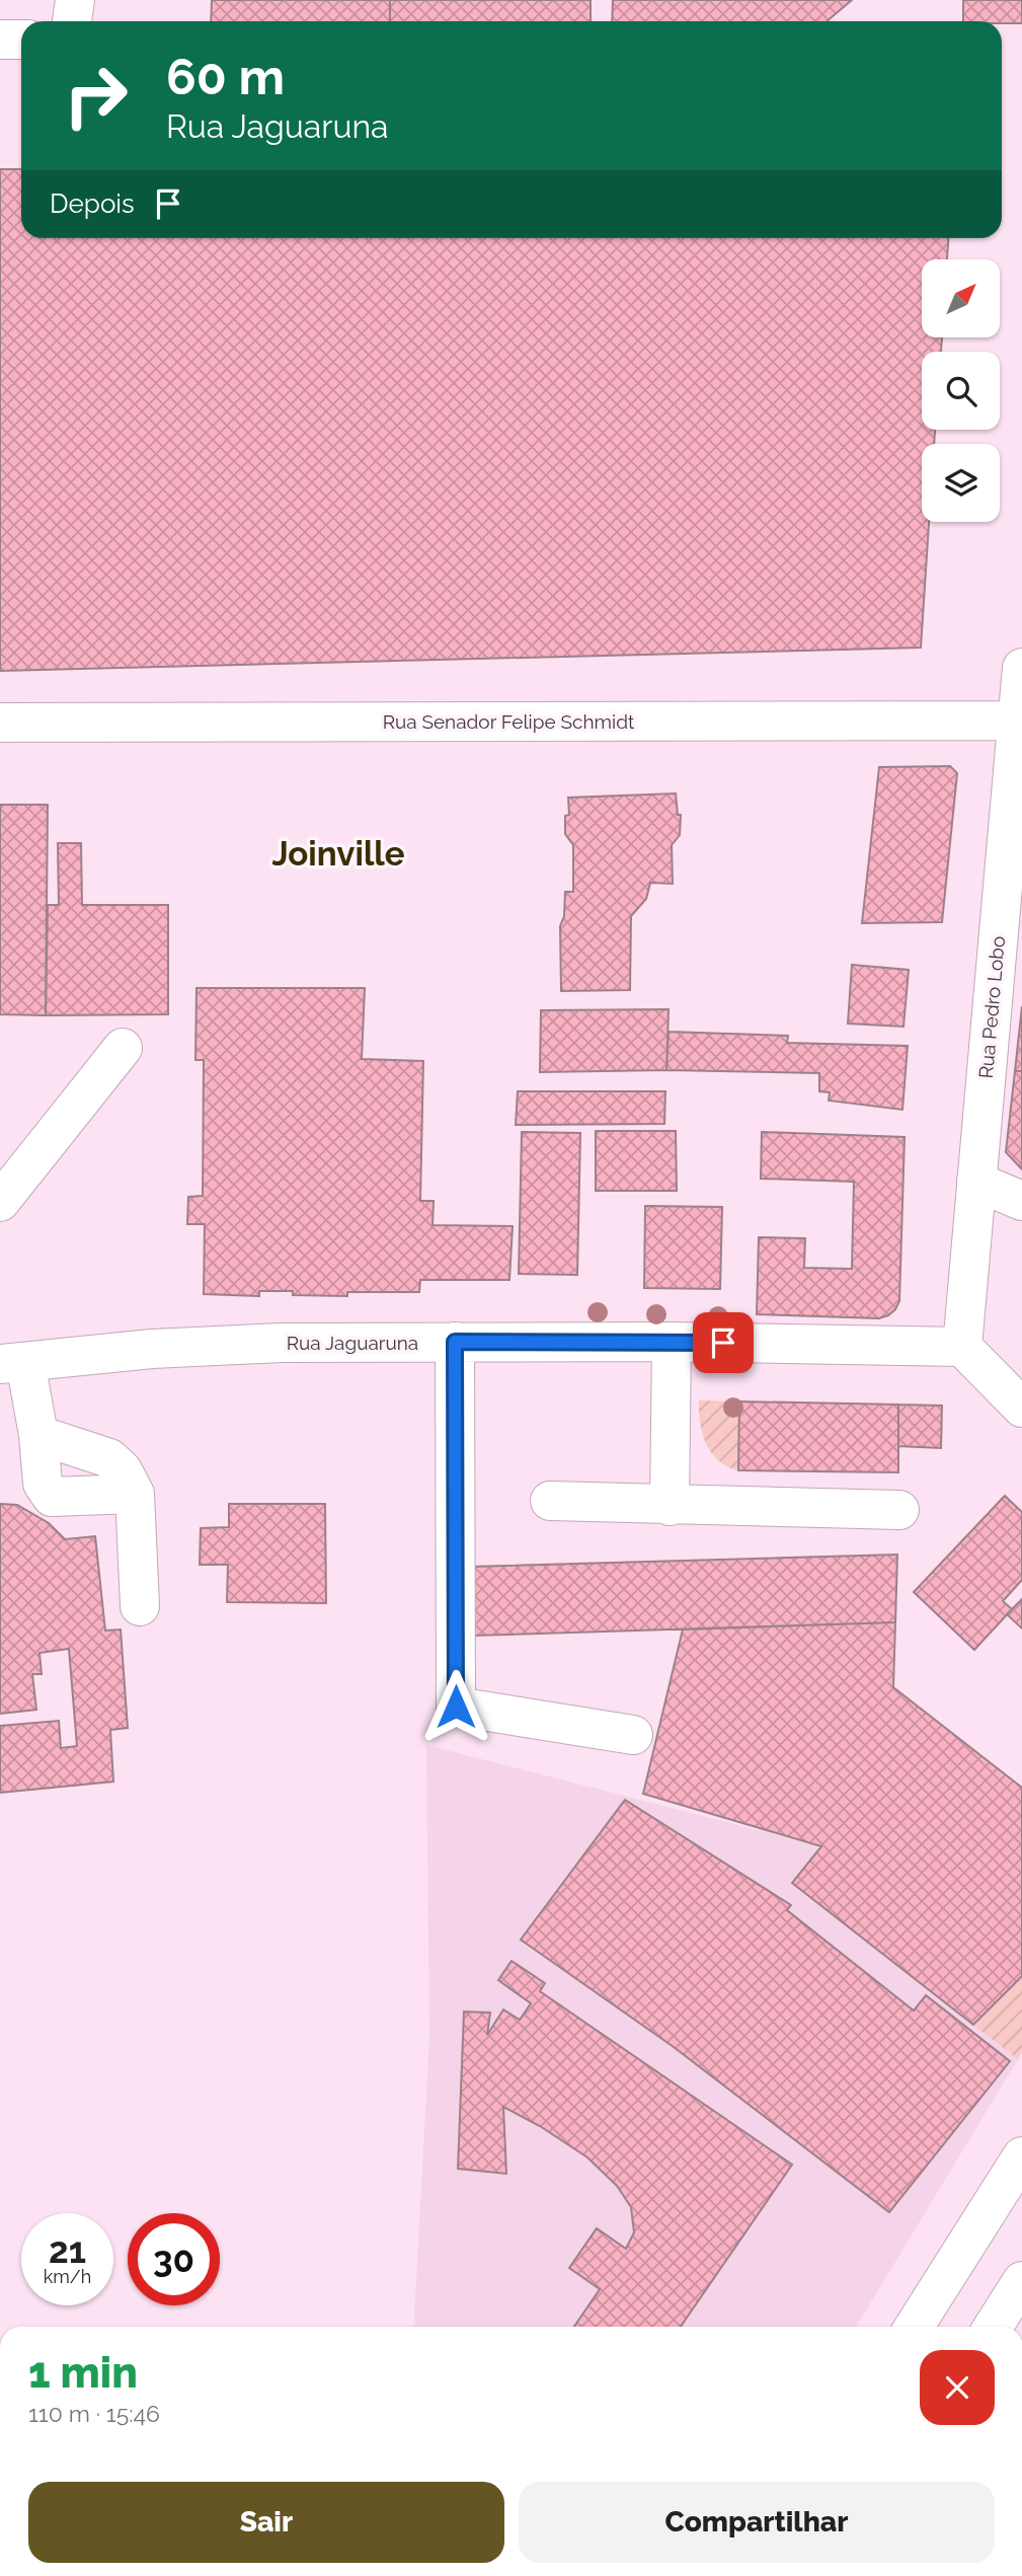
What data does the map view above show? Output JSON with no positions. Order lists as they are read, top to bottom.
{
  "streets": {
    "main road": ["Rua Senador Felipe Schmidt", "Rua Pedro Lobo", "Rua Jaguaruna"]
  },
  "crossings": [
    ["Rua Senador Felipe Schmidt", "Rua Pedro Lobo"],
    ["Rua Pedro Lobo", "Rua Jaguaruna"]
  ],
  "districts": ["Joinville"],
  "north": "top right",
  "page": {
    "turn": ["60 m", "Rua Jaguaruna"],
    "then": "Depois",
    "speed": "21 km/h",
    "limit": "30",
    "heading": ["1 min", "110 m · 15:46"],
    "buttons": ["Sair", "Compartilhar"]
  }
}
